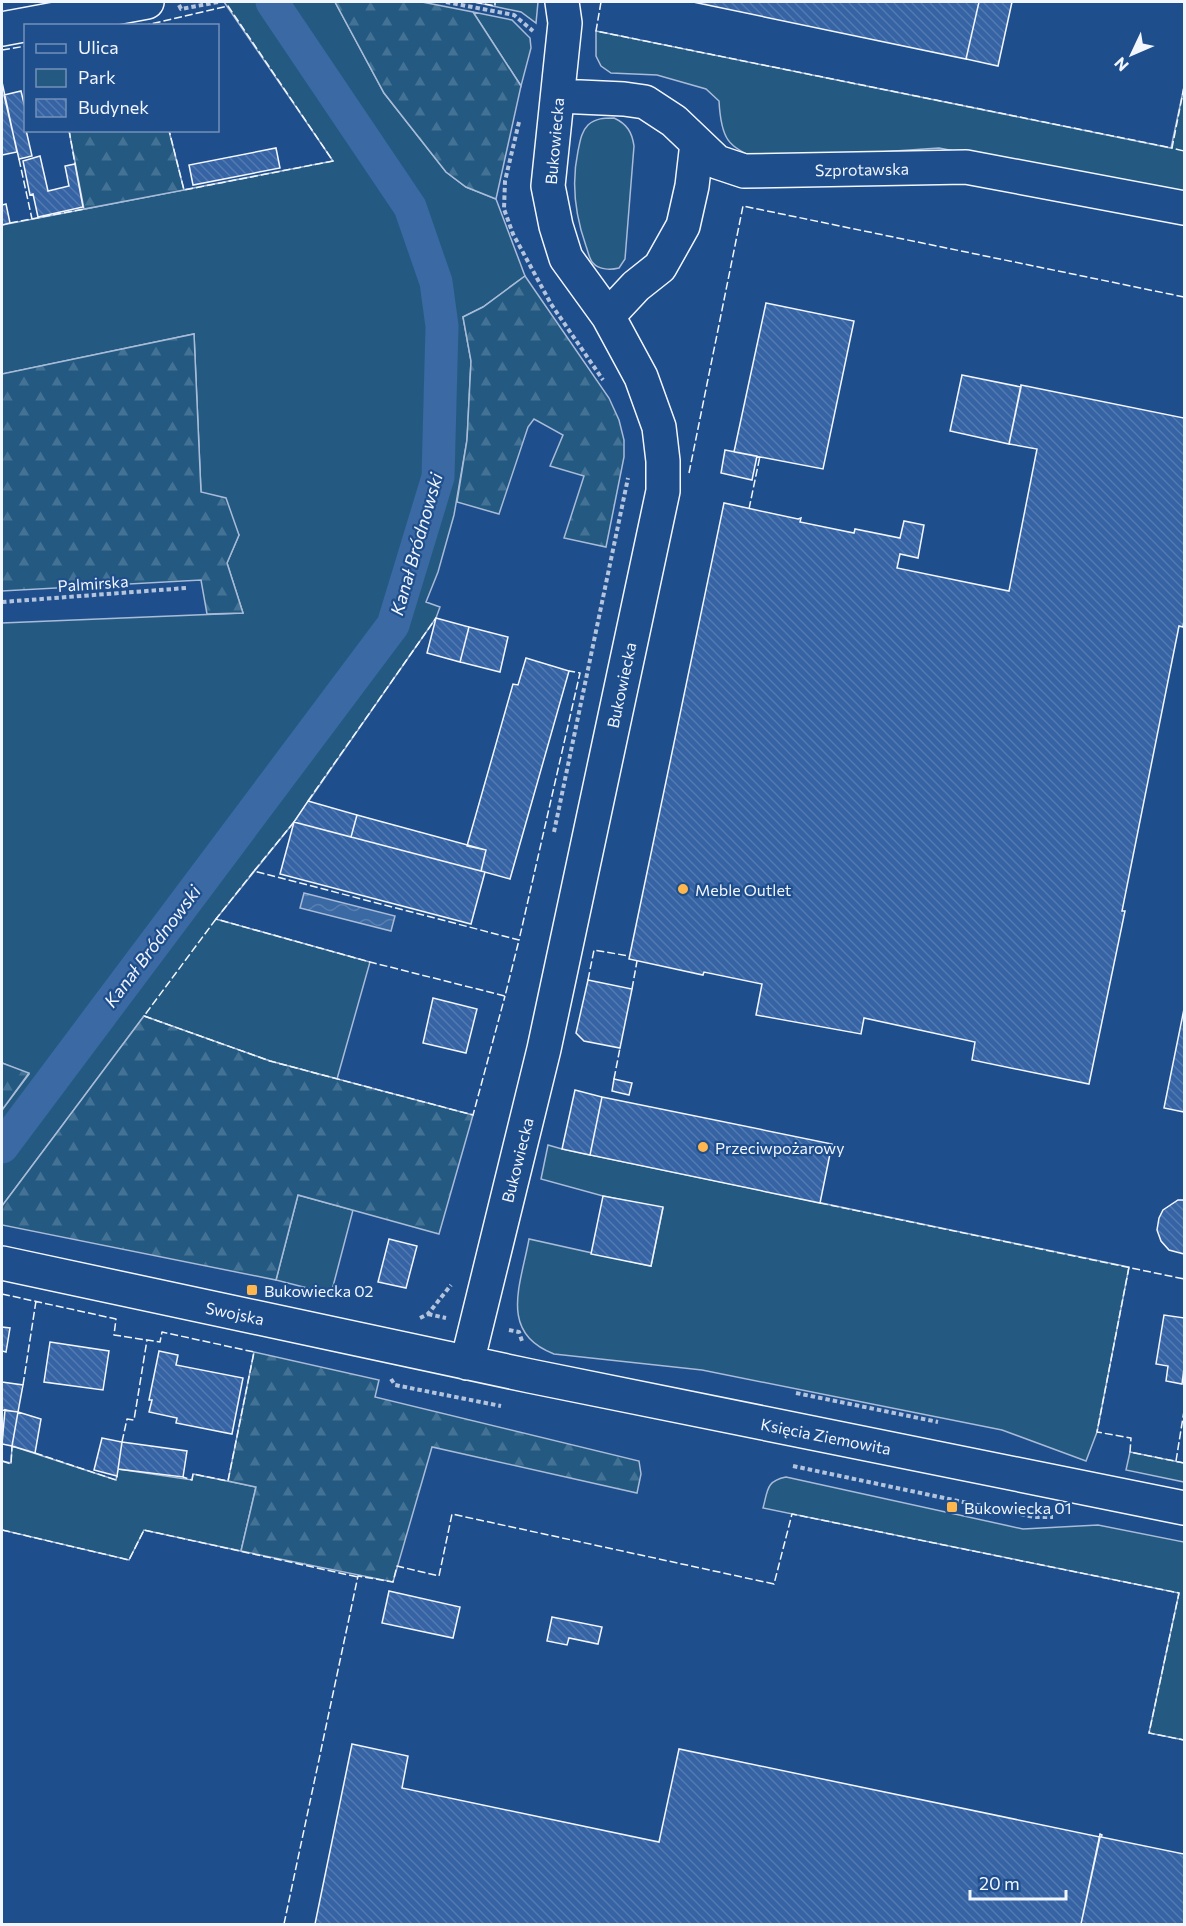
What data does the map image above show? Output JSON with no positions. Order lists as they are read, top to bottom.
{
  "streets": {
    "street": [
      "Bukowiecka",
      "Szprotawska",
      "Swojska",
      "Księcia Ziemowita"
    ],
    "path": ["Palmirska"]
  },
  "crossings": [
    ["Bukowiecka", "Szprotawska"],
    ["Bukowiecka", "Swojska"],
    ["Bukowiecka", "Księcia Ziemowita"],
    ["Swojska", "Księcia Ziemowita"]
  ],
  "water": ["Kanał Bródnowski"],
  "places": {
    "other": ["Meble Outlet", "Przeciwpożarowy"],
    "transit": ["Bukowiecka 02", "Bukowiecka 01"]
  },
  "legend": ["Ulica", "Park", "Budynek"],
  "scale_bar": "20 m",
  "north": "bottom left"
}
